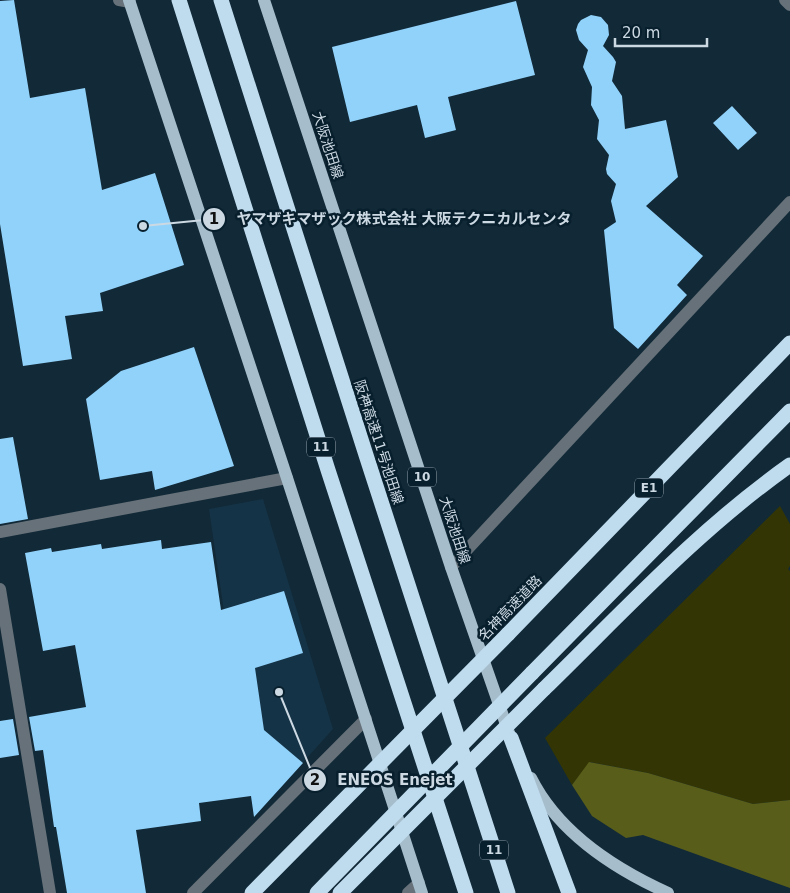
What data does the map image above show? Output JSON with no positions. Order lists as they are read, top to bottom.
{
  "streets": {
    "highway": [
      "阪神高速11号池田線",
      "11",
      "E1",
      "名神高速道路"
    ],
    "main road": ["大阪池田線", "10"]
  },
  "places": ["ヤマザキマザック株式会社 大阪テクニカルセンタ", "ENEOS Enejet"],
  "scale_bar": "20 m"
}
